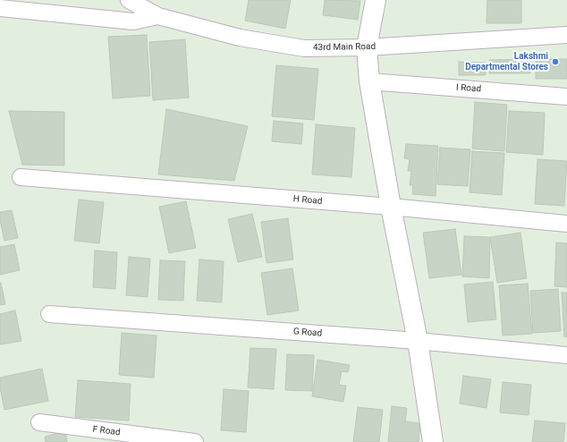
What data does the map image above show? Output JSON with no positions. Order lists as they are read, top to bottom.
{
  "streets": {
    "street": [
      "43rd Main Road",
      "I Road",
      "H Road",
      "G Road",
      "F Road"
    ]
  },
  "places": ["Lakshmi Departmental Stores"]
}
